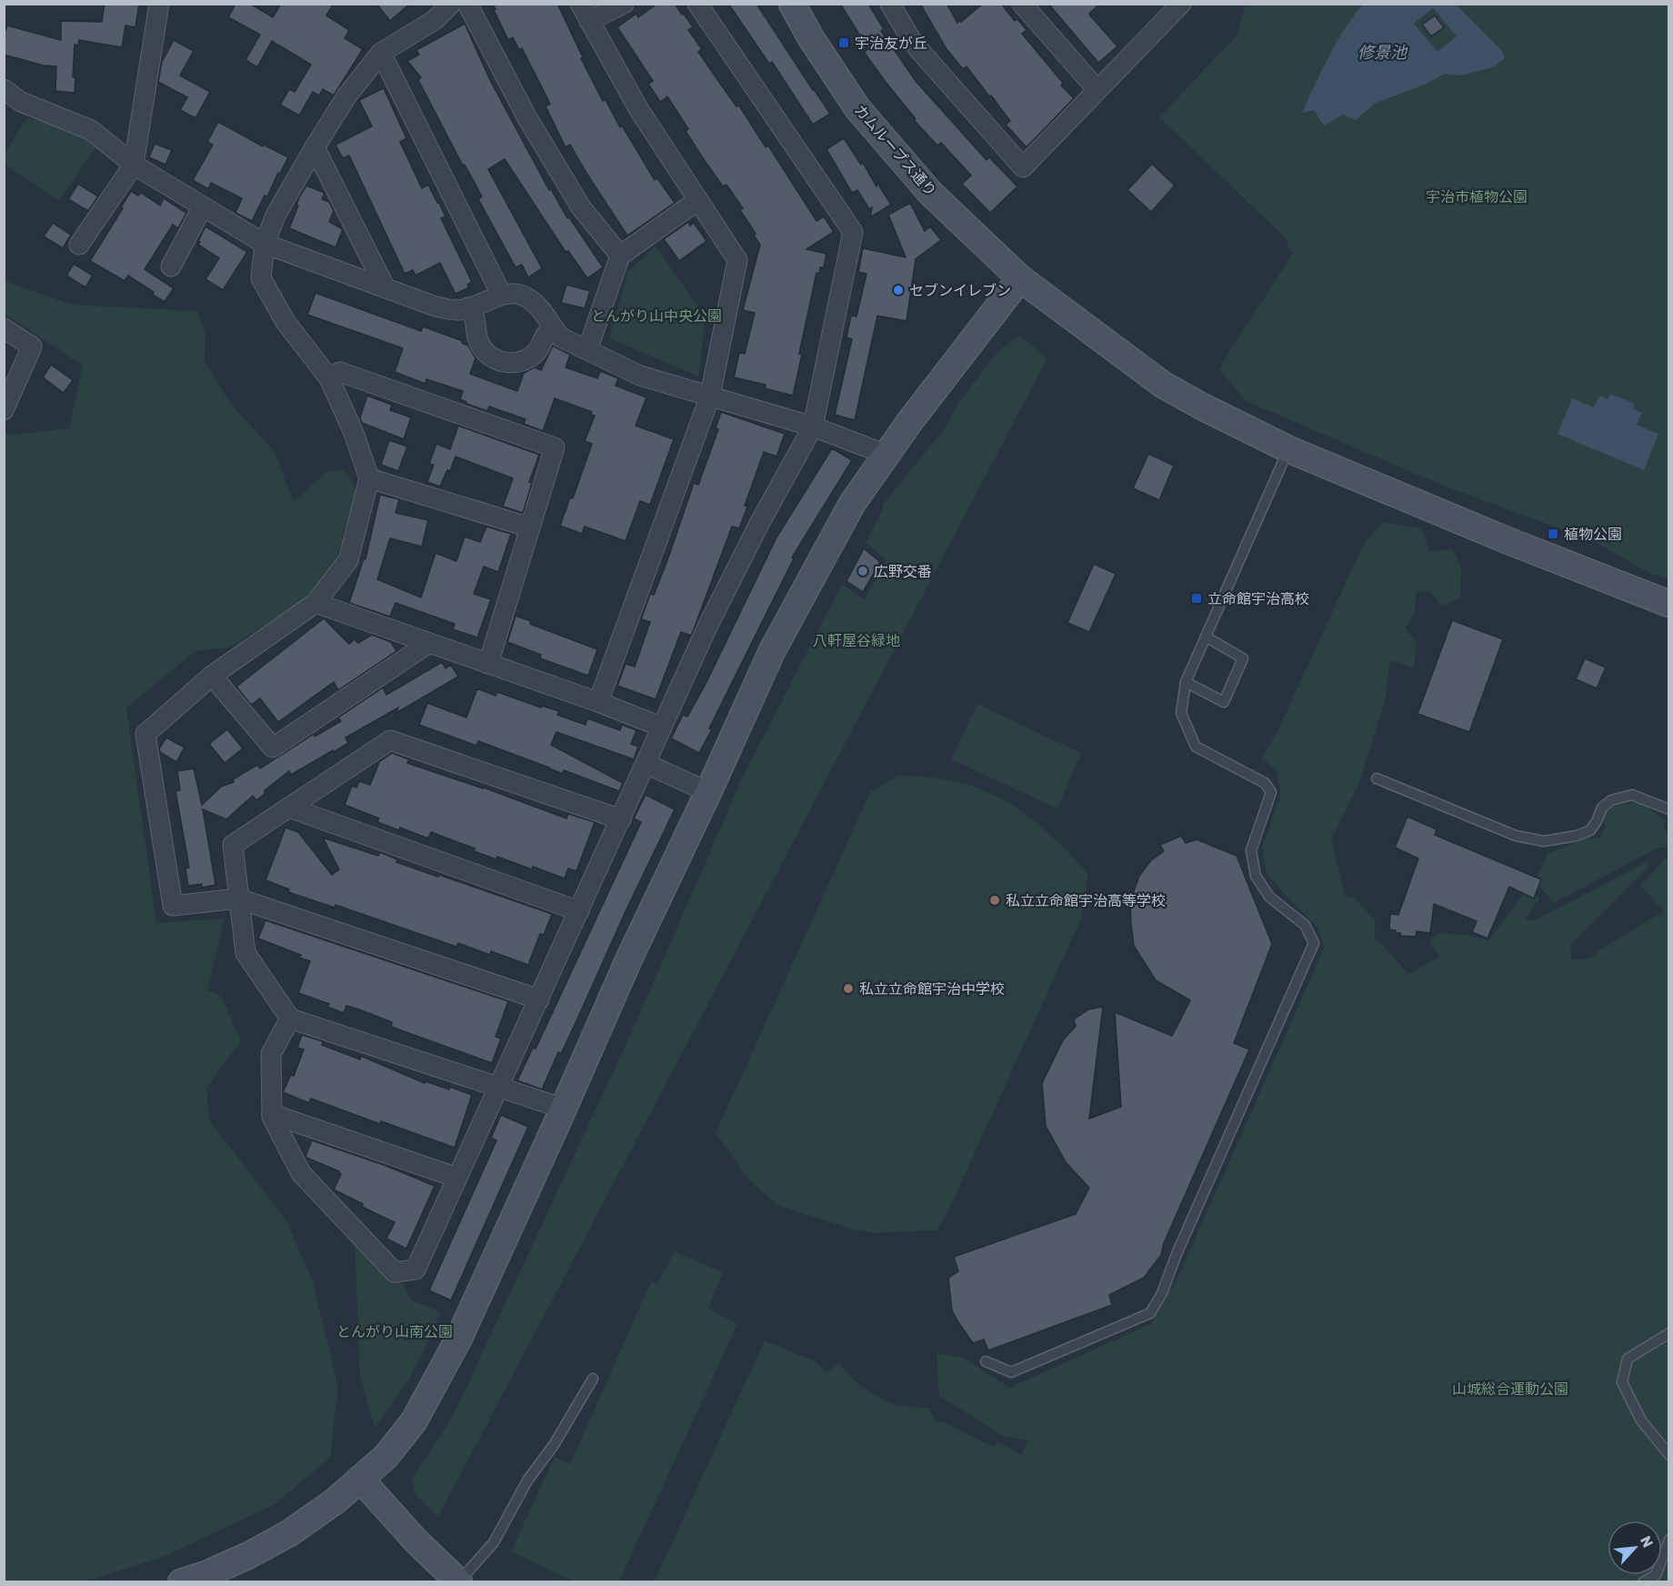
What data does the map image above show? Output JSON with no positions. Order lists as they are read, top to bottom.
{
  "streets": {
    "street": ["カムループス通り"]
  },
  "water": ["修景池"],
  "parks": [
    "宇治市植物公園",
    "とんがり山中央公園",
    "八軒屋谷緑地",
    "とんがり山南公園",
    "山城総合運動公園"
  ],
  "places": {
    "transit": ["宇治友が丘", "植物公園", "立命館宇治高校"],
    "other": [
      "セブンイレブン",
      "広野交番",
      "私立立命館宇治高等学校",
      "私立立命館宇治中学校"
    ]
  },
  "north": "top right"
}
